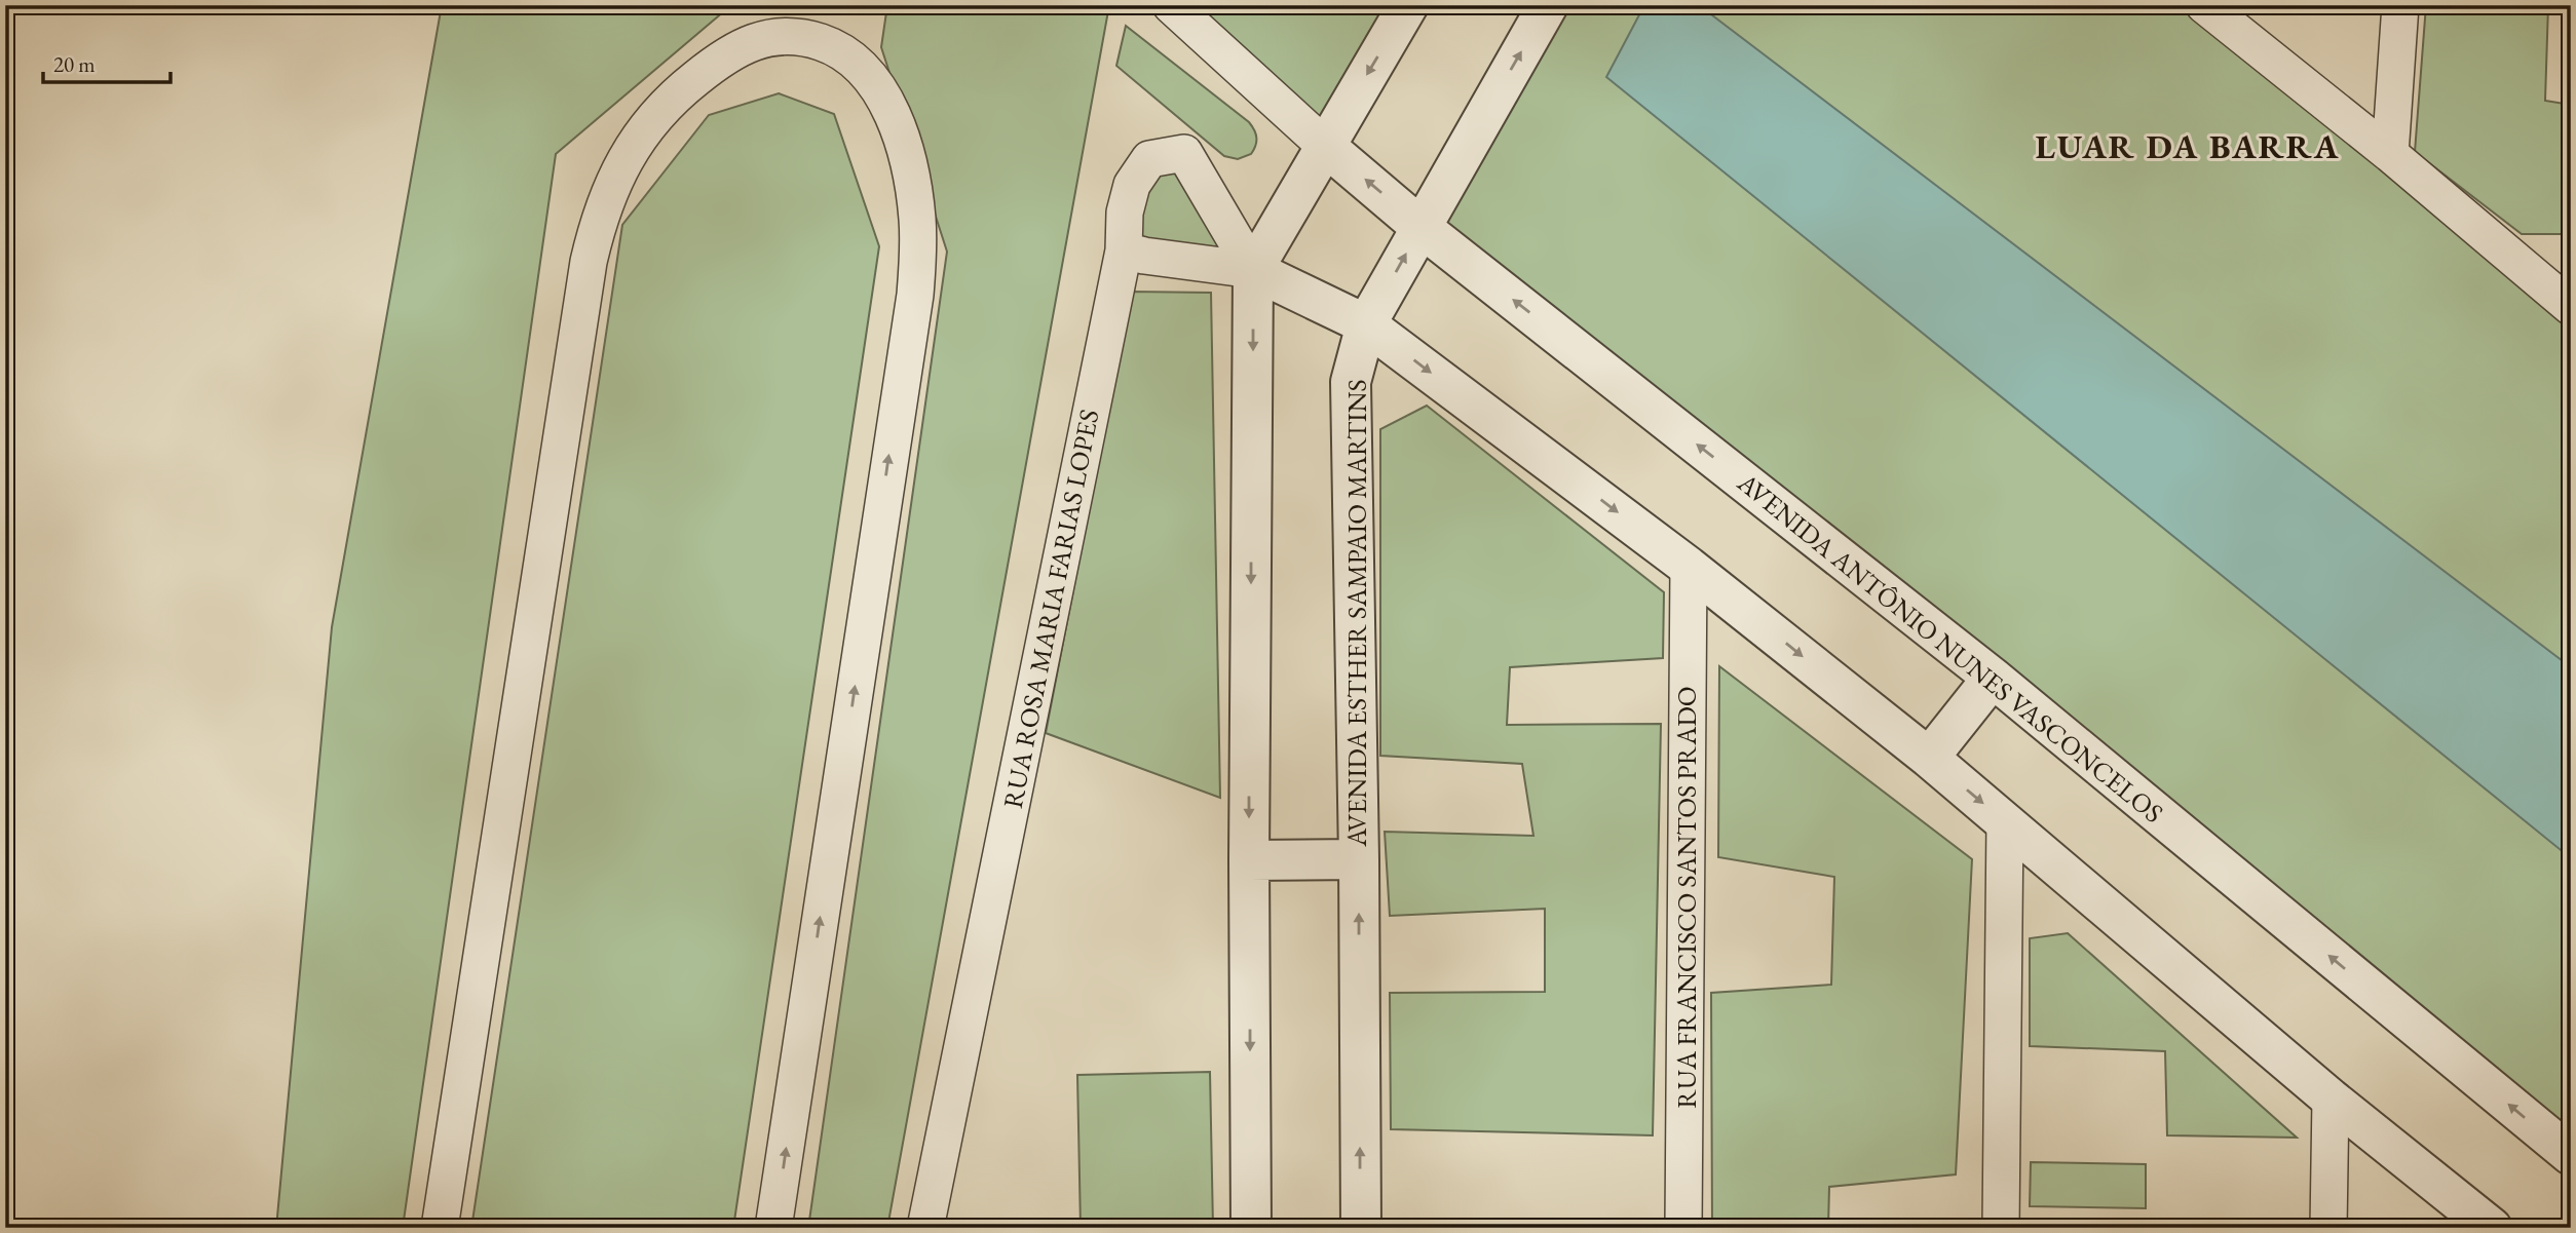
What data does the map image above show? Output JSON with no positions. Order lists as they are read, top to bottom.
{
  "streets": {
    "street": [
      "RUA ROSA MARIA FARIAS LOPES",
      "AVENIDA ESTHER SAMPAIO MARTINS",
      "AVENIDA ANTÔNIO NUNES VASCONCELOS",
      "RUA FRANCISCO SANTOS PRADO"
    ]
  },
  "crossings": [
    ["AVENIDA ESTHER SAMPAIO MARTINS", "AVENIDA ANTÔNIO NUNES VASCONCELOS"]
  ],
  "districts": ["LUAR DA BARRA"],
  "scale_bar": "20 m"
}
